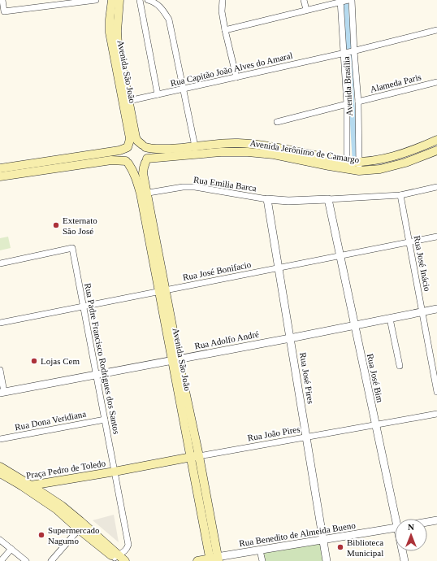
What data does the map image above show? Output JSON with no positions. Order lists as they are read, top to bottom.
{
  "streets": {
    "main road": [
      "Avenida São João",
      "Avenida Jerônimo de Camargo",
      "Rua João Pires",
      "Praça Pedro de Toledo",
      "Rua Benedito de Almeida Bueno"
    ],
    "street": [
      "Rua Capitão João Alves do Amaral",
      "Alameda Paris",
      "Avenida Brasília",
      "Rua Emilia Barca",
      "Rua José Inácio",
      "Rua José Bonifacio",
      "Rua Adolfo André",
      "Rua Padre Francisco Rodrigues dos Santos",
      "Rua José Pires",
      "Rua José Bim",
      "Rua Dona Veridiana"
    ]
  },
  "crossings": [
    ["Rua Capitão João Alves do Amaral", "Avenida São João"],
    ["Rua Capitão João Alves do Amaral", "Avenida Brasília"],
    ["Avenida São João", "Avenida Jerônimo de Camargo"],
    ["Avenida São João", "Rua Emilia Barca"],
    ["Avenida São João", "Rua José Bonifacio"],
    ["Avenida São João", "Rua Adolfo André"],
    ["Avenida São João", "Rua João Pires"],
    ["Avenida São João", "Rua Benedito de Almeida Bueno"],
    ["Alameda Paris", "Avenida Brasília"],
    ["Avenida Brasília", "Avenida Jerônimo de Camargo"],
    ["Rua Emilia Barca", "Rua José Pires"],
    ["Rua José Inácio", "Rua José Bonifacio"],
    ["Rua José Inácio", "Rua Adolfo André"],
    ["Rua José Bonifacio", "Rua Padre Francisco Rodrigues dos Santos"],
    ["Rua José Bonifacio", "Rua José Pires"],
    ["Rua José Bonifacio", "Rua José Bim"],
    ["Rua Adolfo André", "Rua Padre Francisco Rodrigues dos Santos"],
    ["Rua Adolfo André", "Rua José Pires"],
    ["Rua Adolfo André", "Rua José Bim"],
    ["Rua Padre Francisco Rodrigues dos Santos", "Rua Dona Veridiana"],
    ["Rua Padre Francisco Rodrigues dos Santos", "Rua João Pires"],
    ["Rua Padre Francisco Rodrigues dos Santos", "Praça Pedro de Toledo"],
    ["Rua José Pires", "Rua João Pires"],
    ["Rua José Pires", "Rua Benedito de Almeida Bueno"],
    ["Rua José Bim", "Rua João Pires"],
    ["Rua João Pires", "Praça Pedro de Toledo"]
  ],
  "places": [
    "Externato São José",
    "Lojas Cem",
    "Supermercado Nagumo",
    "Biblioteca Municipal"
  ],
  "north": "top"
}
